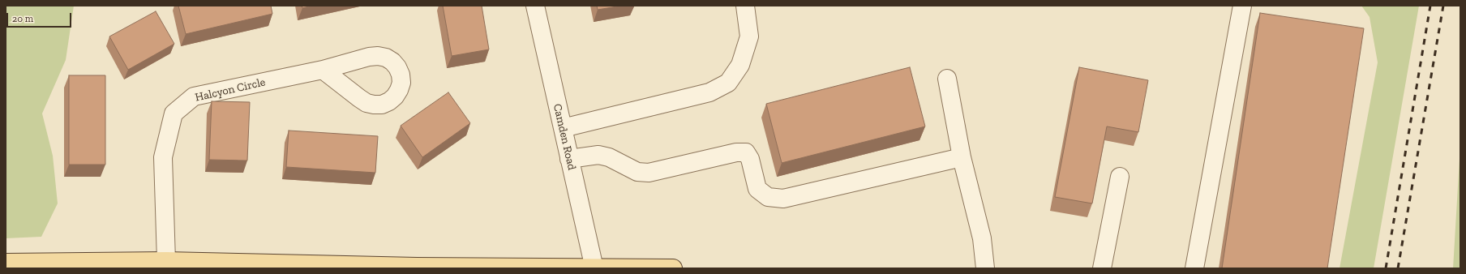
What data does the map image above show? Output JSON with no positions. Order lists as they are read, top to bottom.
{
  "streets": {
    "street": ["Halcyon Circle", "Camden Road"]
  },
  "scale_bar": "20 m"
}
